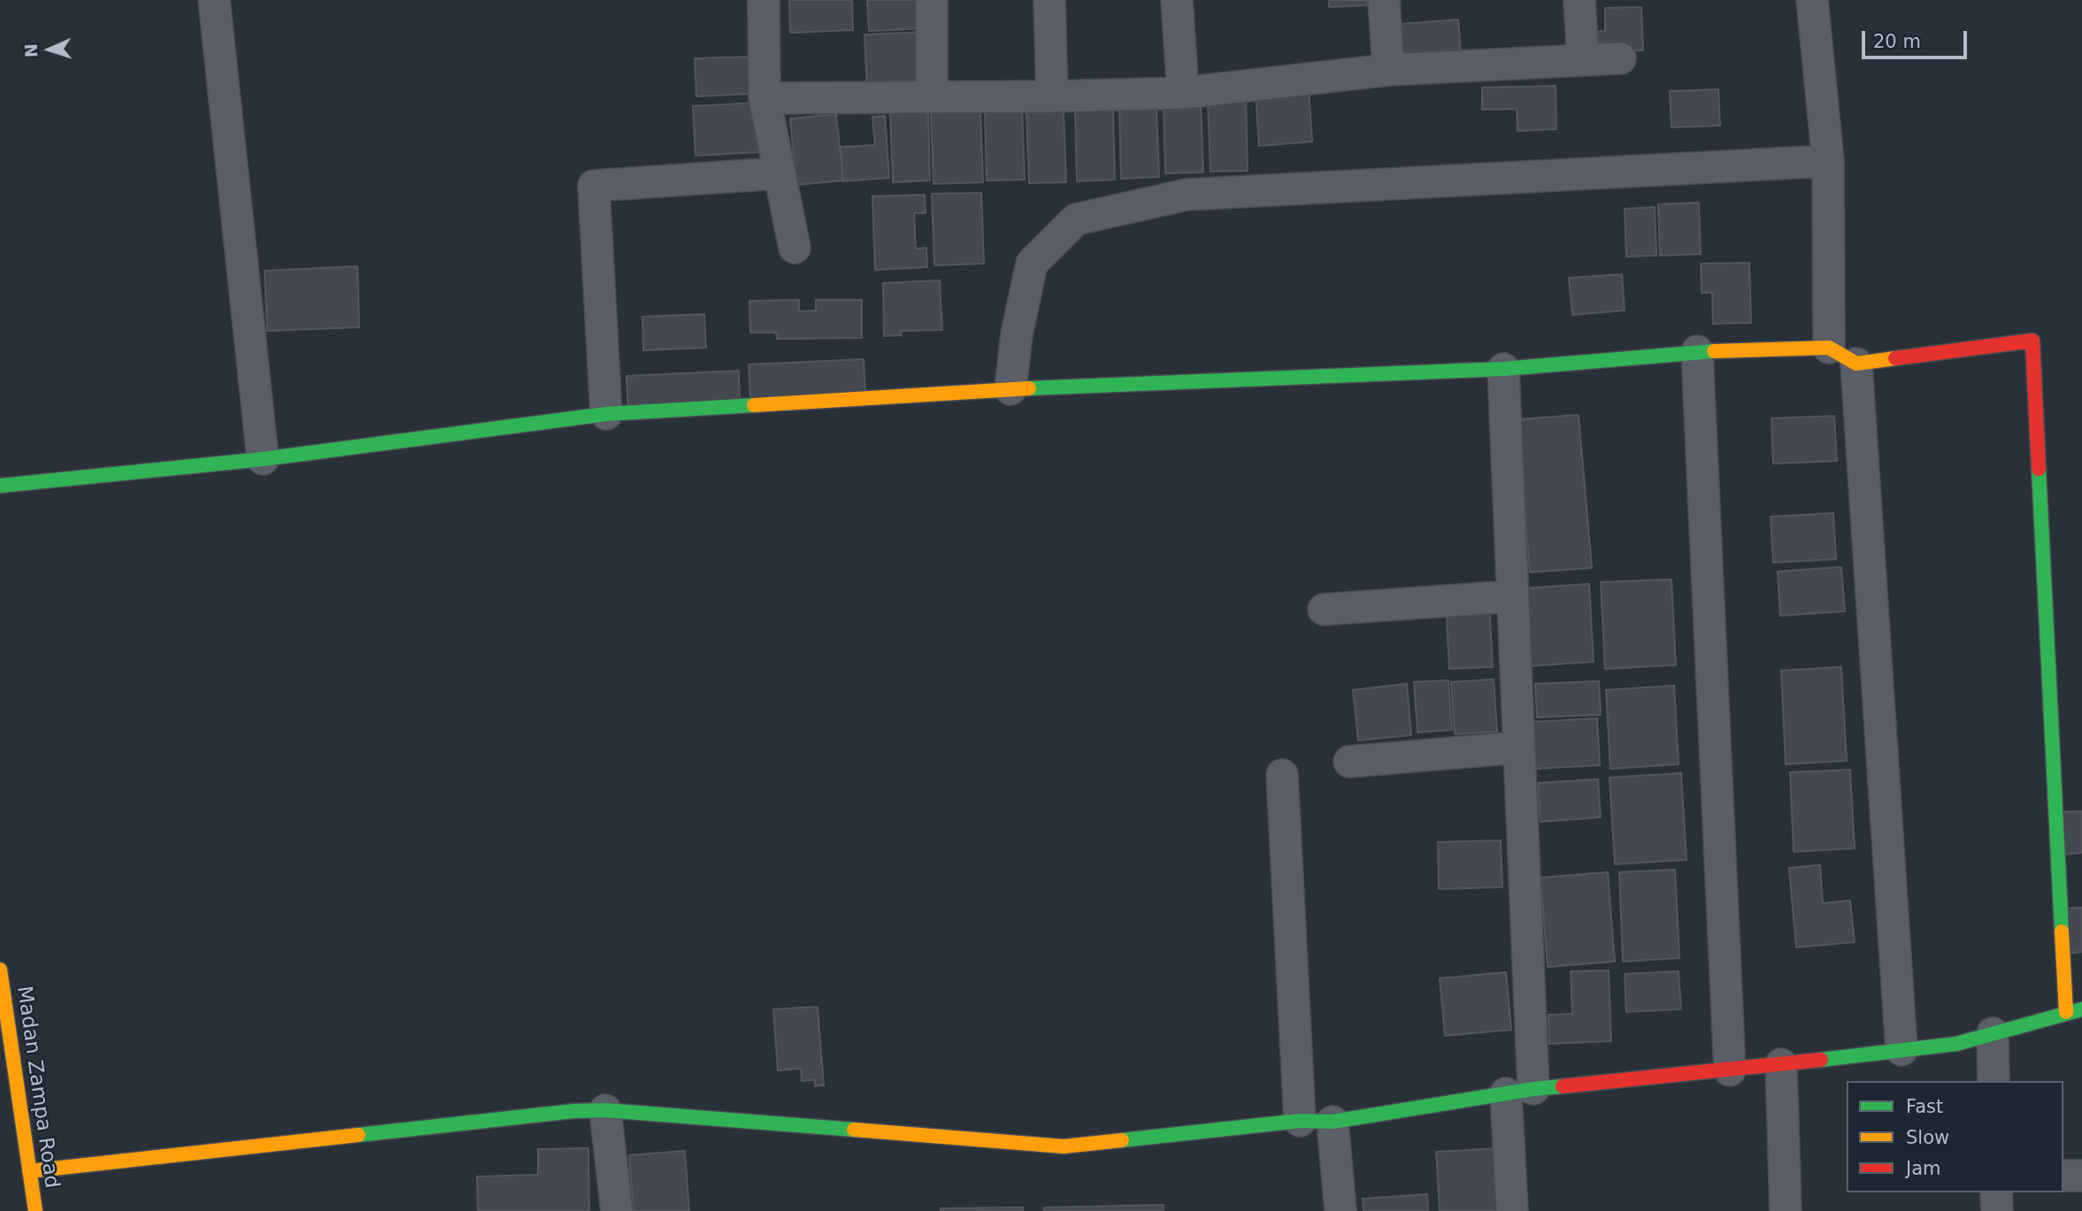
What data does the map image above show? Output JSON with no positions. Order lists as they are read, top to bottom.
{
  "streets": {
    "street": ["Madan Zampa Road"]
  },
  "legend": ["Fast", "Slow", "Jam"],
  "scale_bar": "20 m",
  "north": "left"
}
